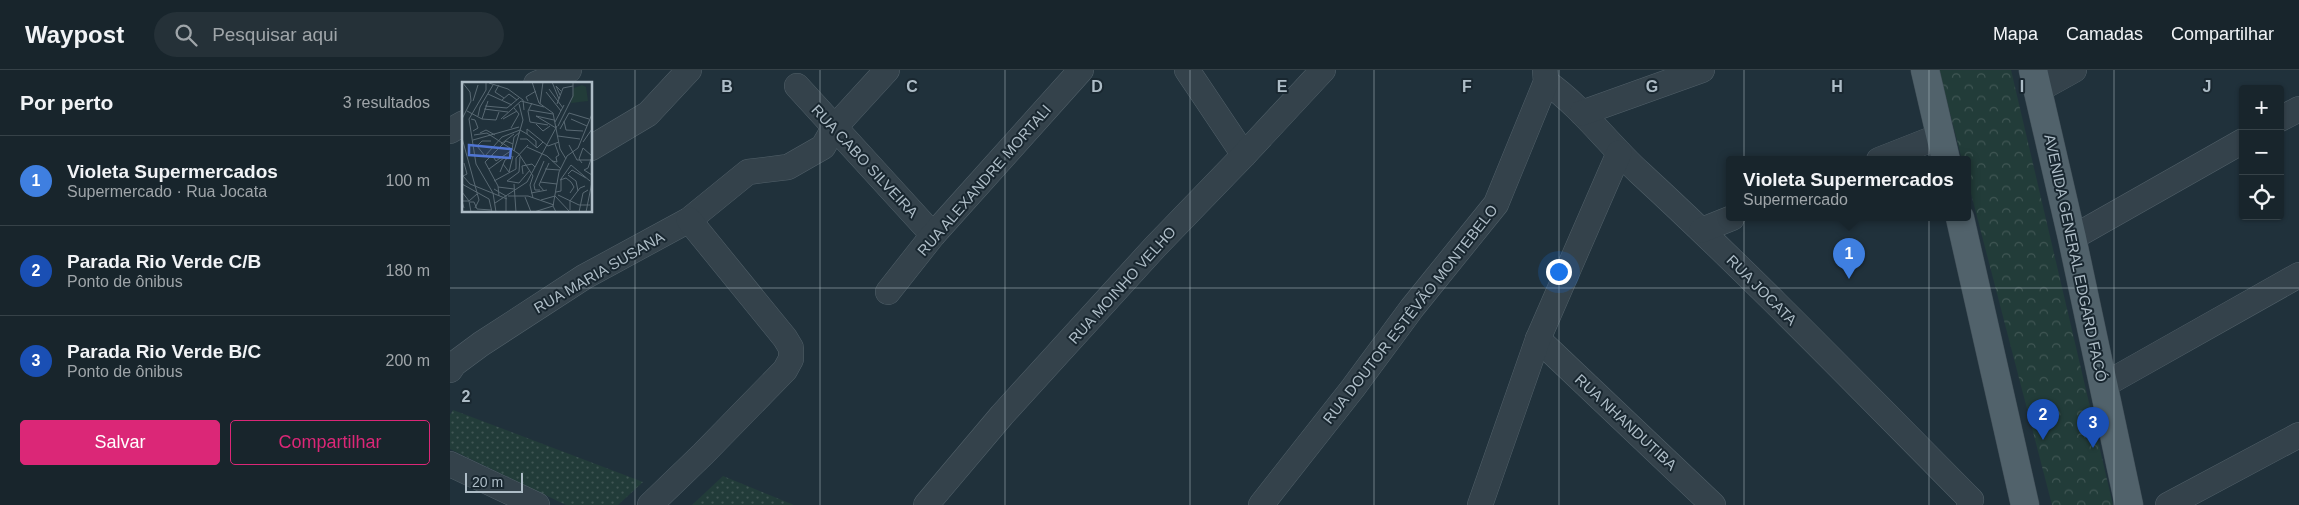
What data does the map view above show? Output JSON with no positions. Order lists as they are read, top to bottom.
{
  "streets": {
    "main road": ["AVENIDA GENERAL EDGARD FACÓ"],
    "street": [
      "RUA CABO SILVEIRA",
      "RUA ALEXANDRE MORTALI",
      "RUA MARIA SUSANA",
      "RUA MOINHO VELHO",
      "RUA JOCATA",
      "RUA DOUTOR ESTÊVÃO MONTEBELO",
      "RUA NHANDUTIBA"
    ]
  },
  "crossings": [
    ["RUA CABO SILVEIRA", "RUA ALEXANDRE MORTALI"],
    ["RUA CABO SILVEIRA", "RUA MARIA SUSANA"],
    ["RUA JOCATA", "RUA DOUTOR ESTÊVÃO MONTEBELO"]
  ],
  "scale_bar": "20 m",
  "page": {
    "header": "Waypost",
    "search": "Pesquisar aqui",
    "nav": ["Mapa", "Camadas", "Compartilhar"],
    "heading": ["Por perto", "3 resultados"],
    "map_buttons": ["+", "−"],
    "list": [
      {
        "mark": "1",
        "name": "Violeta Supermercados",
        "note": "Supermercado · Rua Jocata",
        "value": "100 m"
      },
      {
        "mark": "2",
        "name": "Parada Rio Verde C/B",
        "note": "Ponto de ônibus",
        "value": "180 m"
      },
      {
        "mark": "3",
        "name": "Parada Rio Verde B/C",
        "note": "Ponto de ônibus",
        "value": "200 m"
      }
    ],
    "popup": ["Violeta Supermercados", "Supermercado"],
    "pins": ["1", "2", "3"],
    "buttons": ["Salvar", "Compartilhar"],
    "scale": "20 m"
  },
  "grid": {
    "columns": [
      "B",
      "C",
      "D",
      "E",
      "F",
      "G",
      "H",
      "I",
      "J"
    ],
    "rows": ["2"]
  }
}
